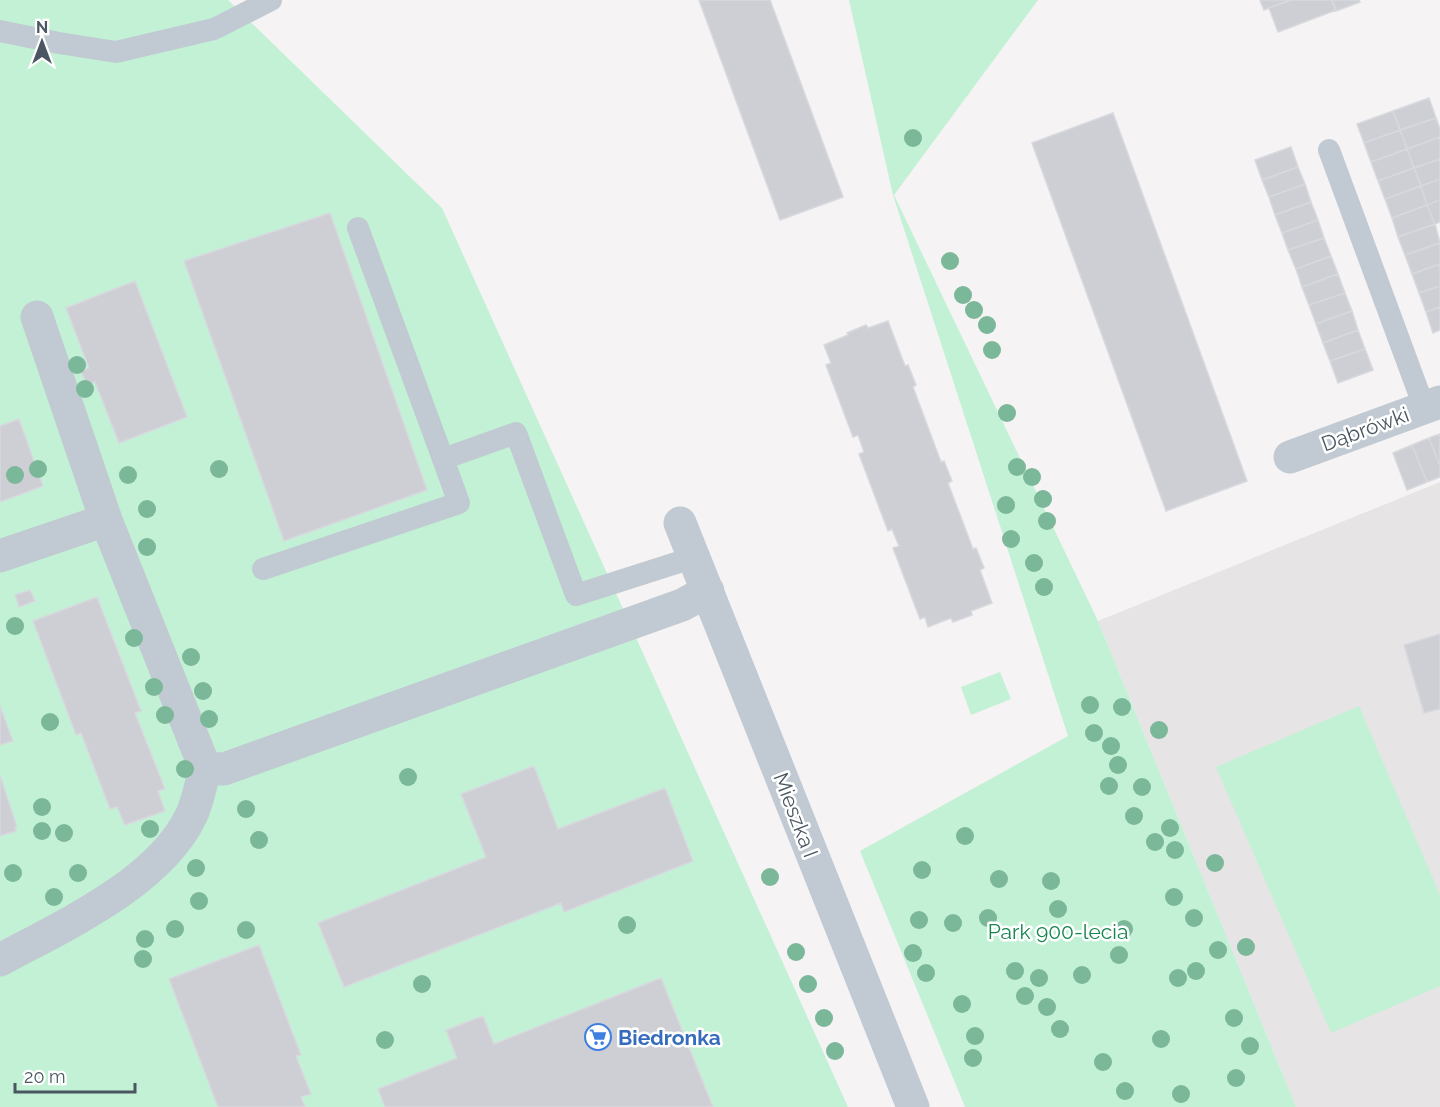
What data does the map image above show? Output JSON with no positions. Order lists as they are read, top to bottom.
{
  "streets": {
    "street": ["Dąbrówki", "Mieszka I"]
  },
  "parks": ["Park 900-lecia"],
  "places": {
    "supermarket": ["Biedronka"]
  },
  "scale_bar": "20 m",
  "north": "top"
}
